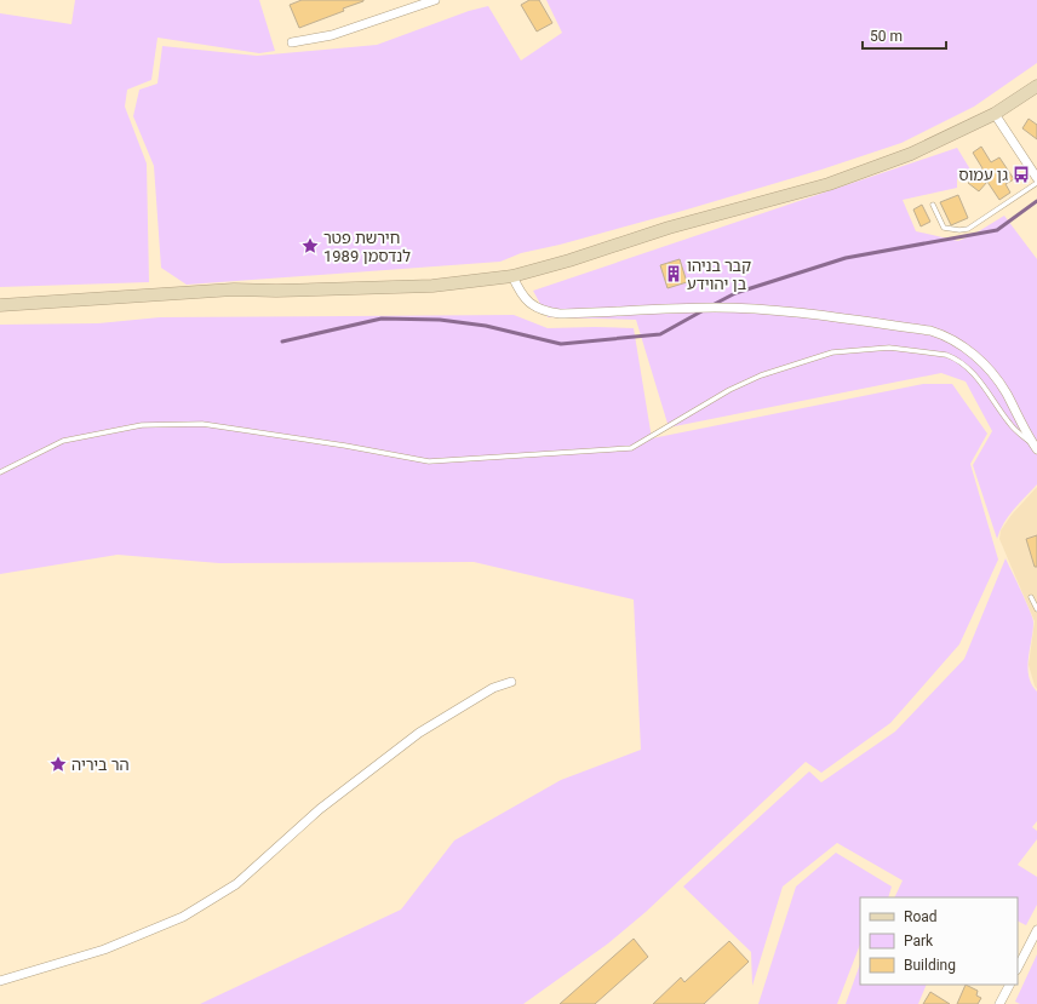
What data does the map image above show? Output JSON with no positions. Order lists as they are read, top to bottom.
{
  "places": {
    "bus stop": ["גן עמוס"],
    "place": ["חירשת פטר לנדסמן 1989", "הר ביריה"],
    "building": ["קבר בניהו בן יהוידע"]
  },
  "legend": ["Road", "Park", "Building"],
  "scale_bar": "50 m"
}
